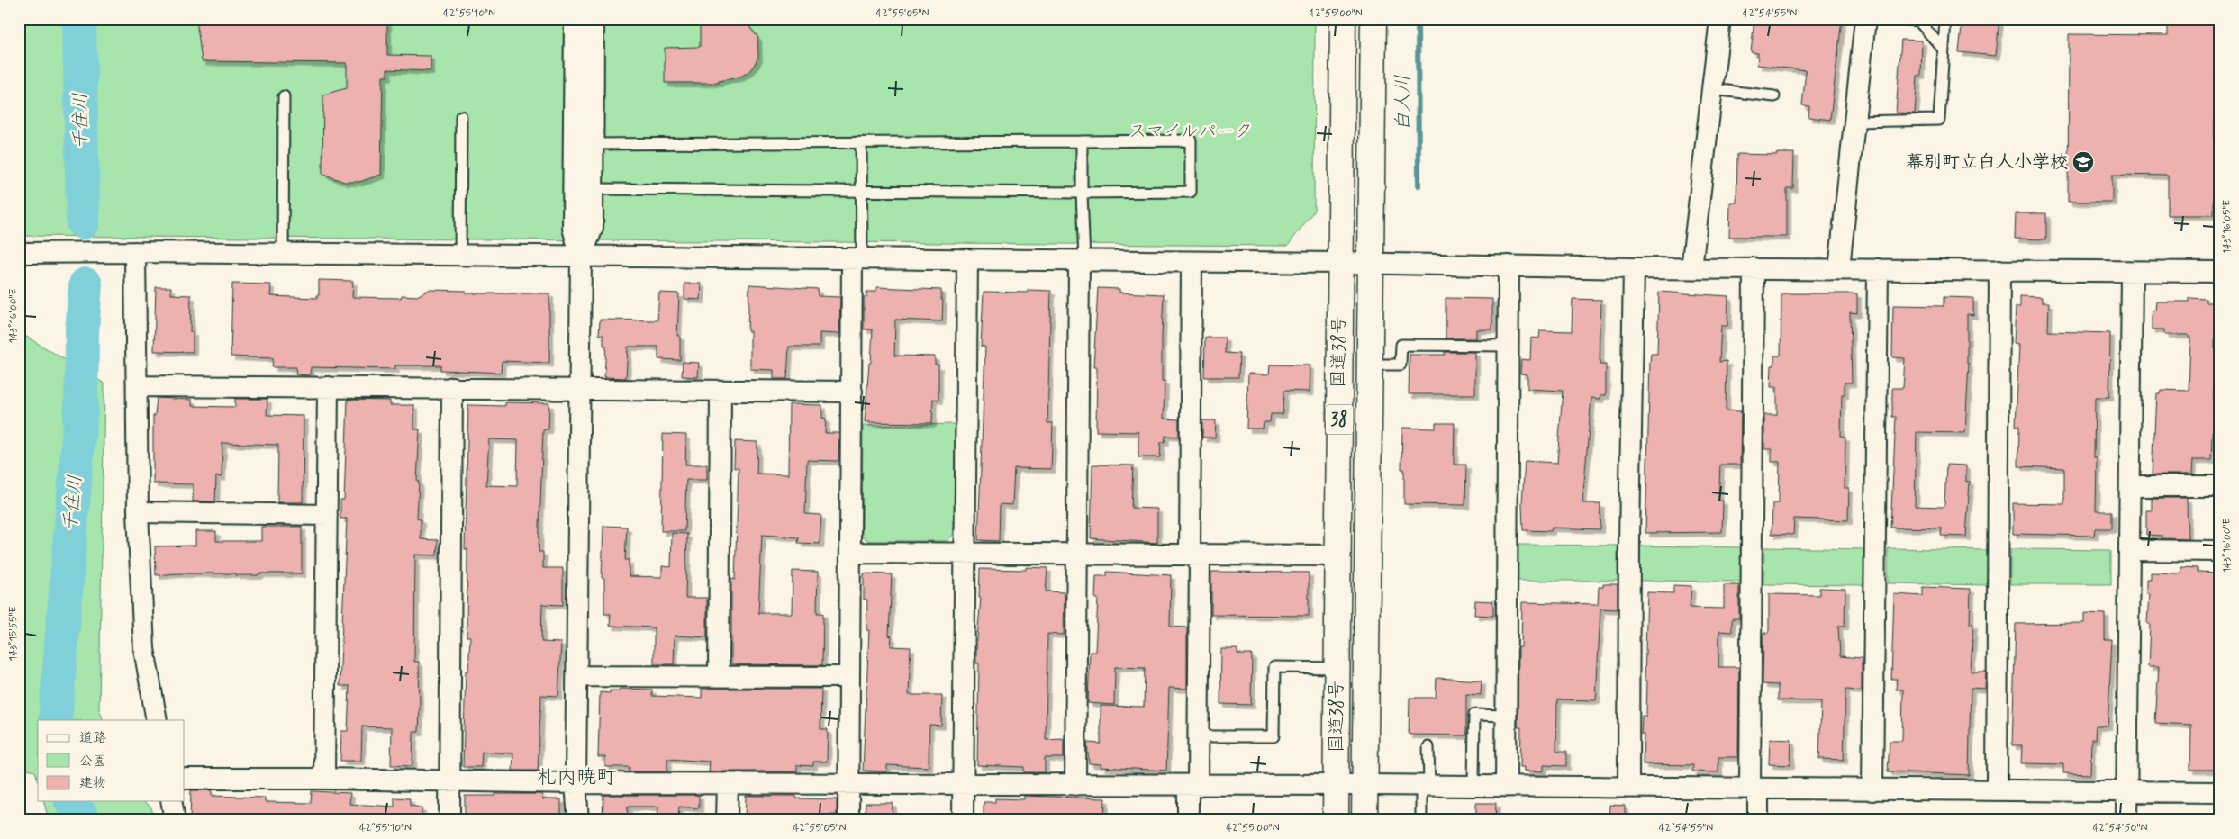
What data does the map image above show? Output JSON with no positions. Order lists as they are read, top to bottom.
{
  "streets": {
    "highway": ["国道38号", "38"]
  },
  "districts": ["札内暁町"],
  "water": ["白人川", "千住川"],
  "parks": ["スマイルパーク"],
  "places": {
    "school or university": ["幕別町立白人小学校"]
  },
  "legend": ["道路", "公園", "建物"],
  "coordinates": [
    "42°55'10\"N",
    "42°55'05\"N",
    "42°55'00\"N",
    "42°54'55\"N",
    "143°16'05\"E",
    "143°16'00\"E",
    "143°15'55\"E",
    "42°54'50\"N"
  ]
}
